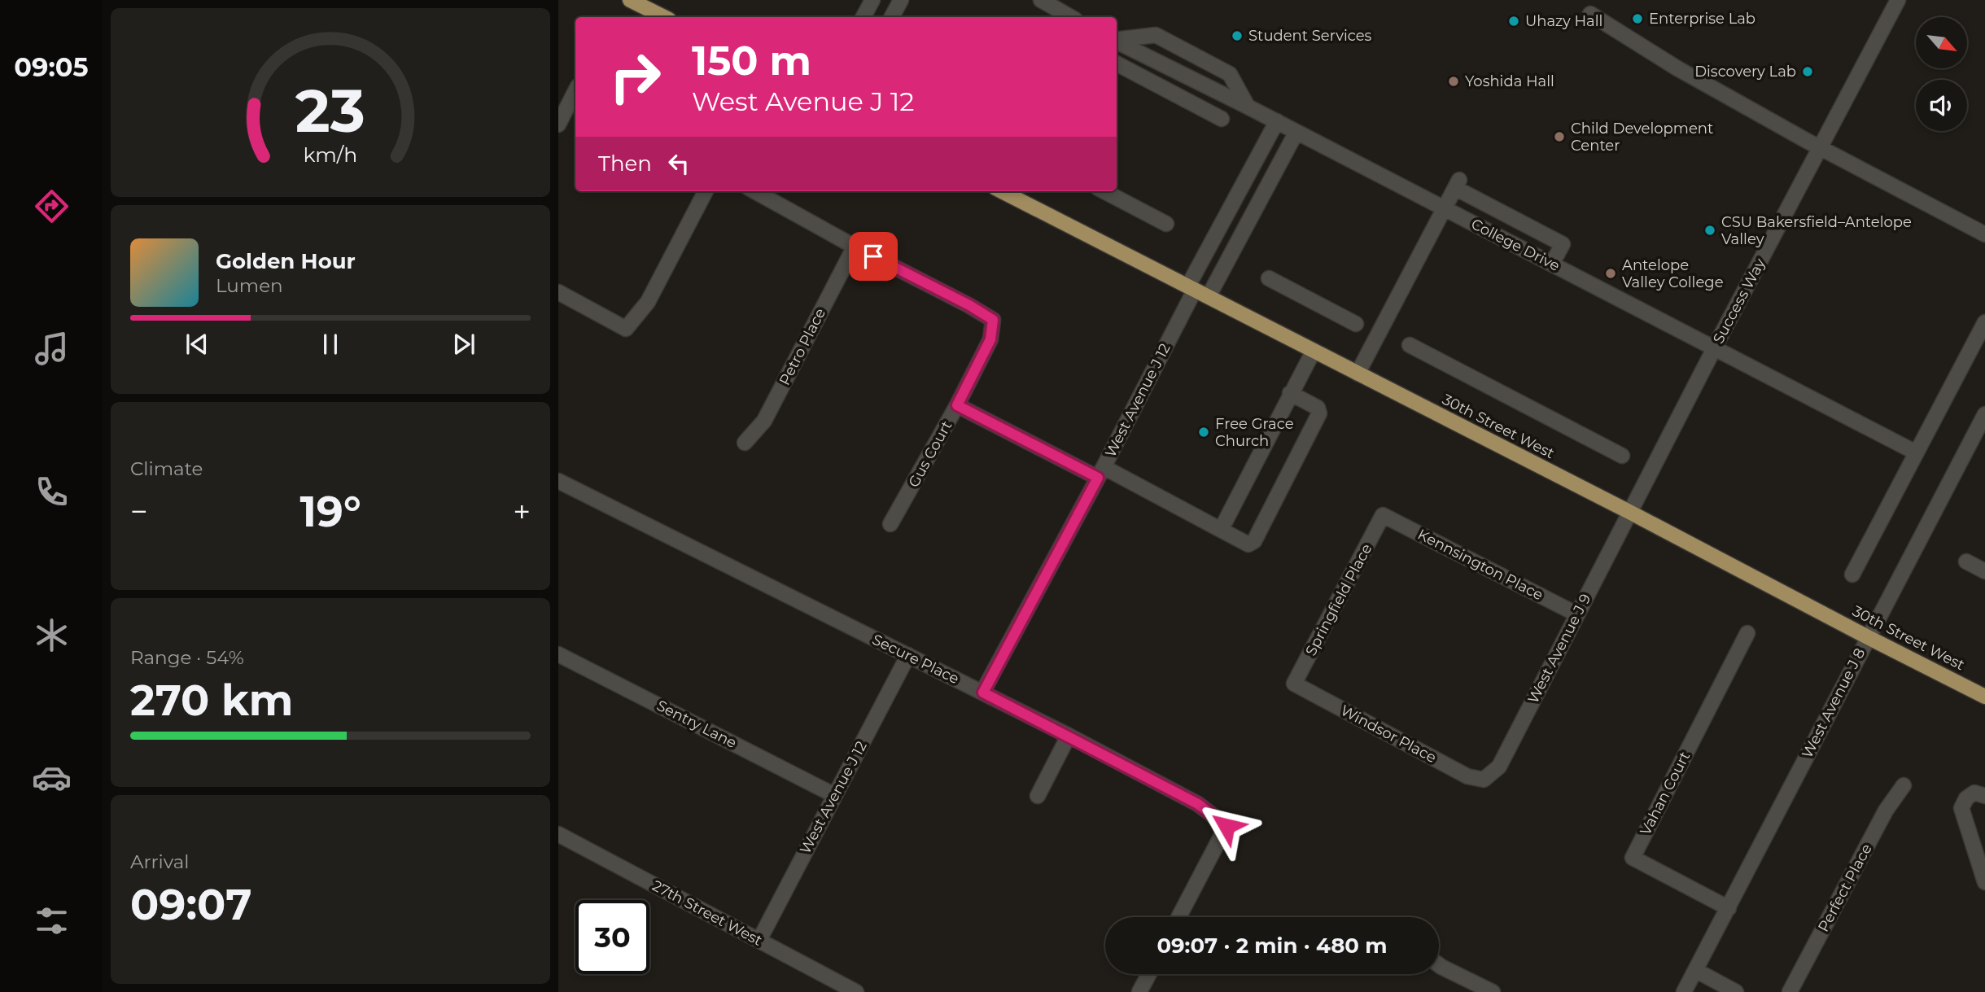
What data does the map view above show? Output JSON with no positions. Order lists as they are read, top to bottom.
{
  "streets": {
    "main road": ["30th Street West"],
    "street": [
      "College Drive",
      "Success Way",
      "Petro Place",
      "West Avenue J 12",
      "Gus Court",
      "Kennsington Place",
      "Springfield Place",
      "West Avenue J 9",
      "Secure Place",
      "West Avenue J 8",
      "Sentry Lane",
      "Windsor Place",
      "Vahan Court",
      "Perfect Place",
      "27th Street West"
    ]
  },
  "crossings": [
    ["College Drive", "Success Way"],
    ["Success Way", "30th Street West"],
    ["Success Way", "West Avenue J 9"],
    ["Petro Place", "Gus Court"],
    ["West Avenue J 12", "30th Street West"],
    ["West Avenue J 12", "Secure Place"],
    ["West Avenue J 12", "Sentry Lane"],
    ["West Avenue J 12", "27th Street West"],
    ["30th Street West", "West Avenue J 9"],
    ["30th Street West", "West Avenue J 8"],
    ["Kennsington Place", "Springfield Place"],
    ["Kennsington Place", "West Avenue J 9"],
    ["Springfield Place", "Windsor Place"],
    ["West Avenue J 9", "Windsor Place"],
    ["West Avenue J 8", "Vahan Court"]
  ],
  "places": [
    "Enterprise Lab",
    "Uhazy Hall",
    "Student Services",
    "Discovery Lab",
    "Yoshida Hall",
    "Child Development Center",
    "CSU Bakersfield–Antelope Valley",
    "Antelope Valley College",
    "Free Grace Church"
  ],
  "north": "bottom right",
  "page": {
    "tabs": "09:05",
    "turn": ["150 m", "West Avenue J 12"],
    "then": "Then",
    "song": ["Golden Hour", "Lumen"],
    "tile": [
      "Climate",
      ["Range · 54%", "270 km"],
      ["Arrival", "09:07"]
    ],
    "heat": ["−", "19°", "+"],
    "limit": "30",
    "trip": "09:07 · 2 min · 480 m",
    "gauge": ["23", "km/h"]
  }
}
